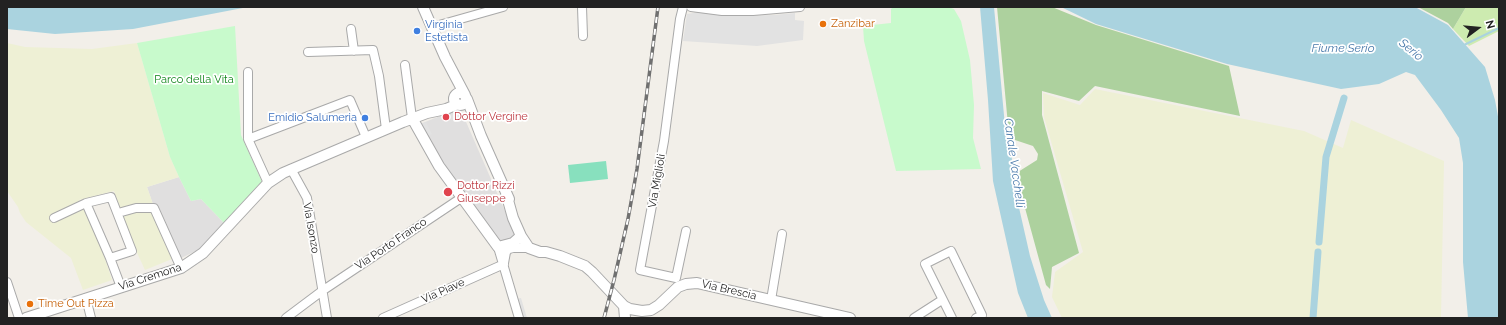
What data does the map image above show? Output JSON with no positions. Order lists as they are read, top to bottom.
{
  "streets": {
    "street": [
      "Via Miglioli",
      "Via Isonzo",
      "Via Porto Franco",
      "Via Cremona",
      "Via Brescia",
      "Via Piave"
    ]
  },
  "crossings": [
    ["Via Miglioli", "Via Brescia"],
    ["Via Isonzo", "Via Porto Franco"],
    ["Via Isonzo", "Via Cremona"]
  ],
  "water": ["Fiume Serio", "Serio", "Canale Vacchelli"],
  "parks": ["Parco della Vita"],
  "places": [
    "Zanzibar",
    "Virginia Estetista",
    "Dottor Vergine",
    "Emidio Salumeria",
    "Dottor Rizzi Giuseppe",
    "Time Out Pizza"
  ],
  "north": "right"
}
